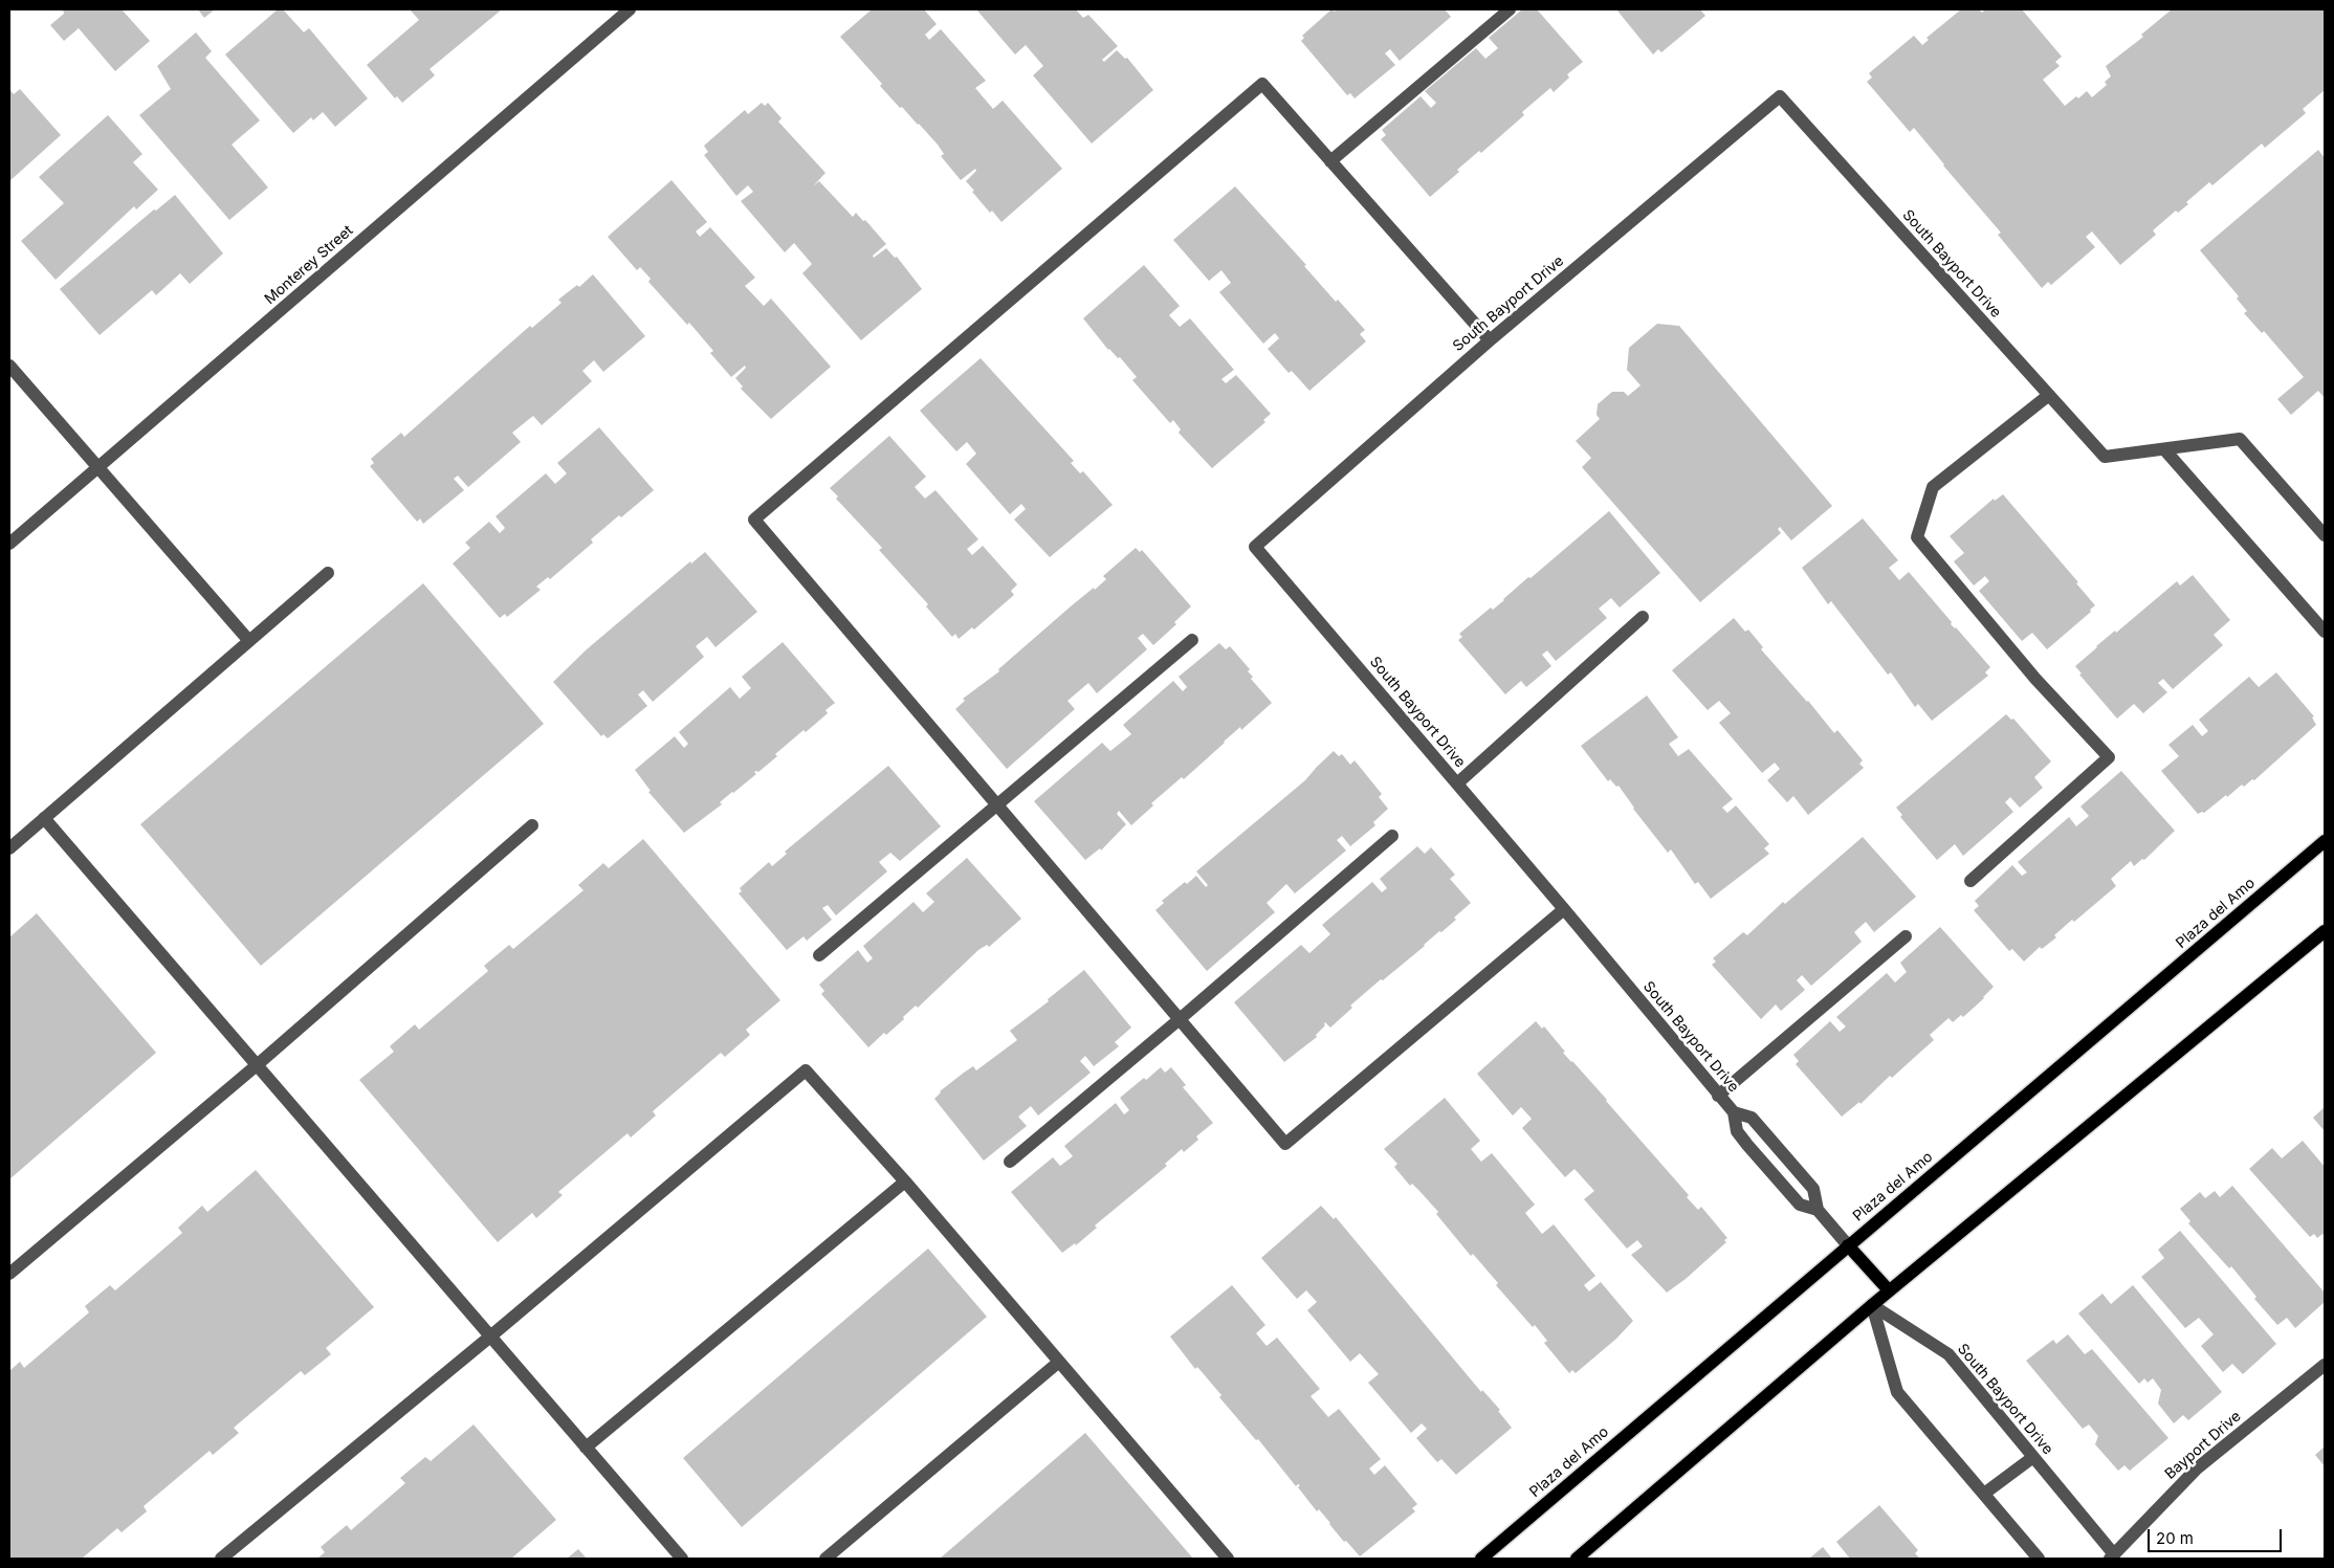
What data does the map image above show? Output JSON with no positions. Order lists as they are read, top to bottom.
{
  "streets": {
    "main road": ["Plaza del Amo"],
    "street": ["South Bayport Drive", "Monterey Street", "Bayport Drive"]
  },
  "crossings": [
    ["South Bayport Drive", "Plaza del Amo"],
    ["South Bayport Drive", "Bayport Drive"]
  ],
  "scale_bar": "20 m"
}
